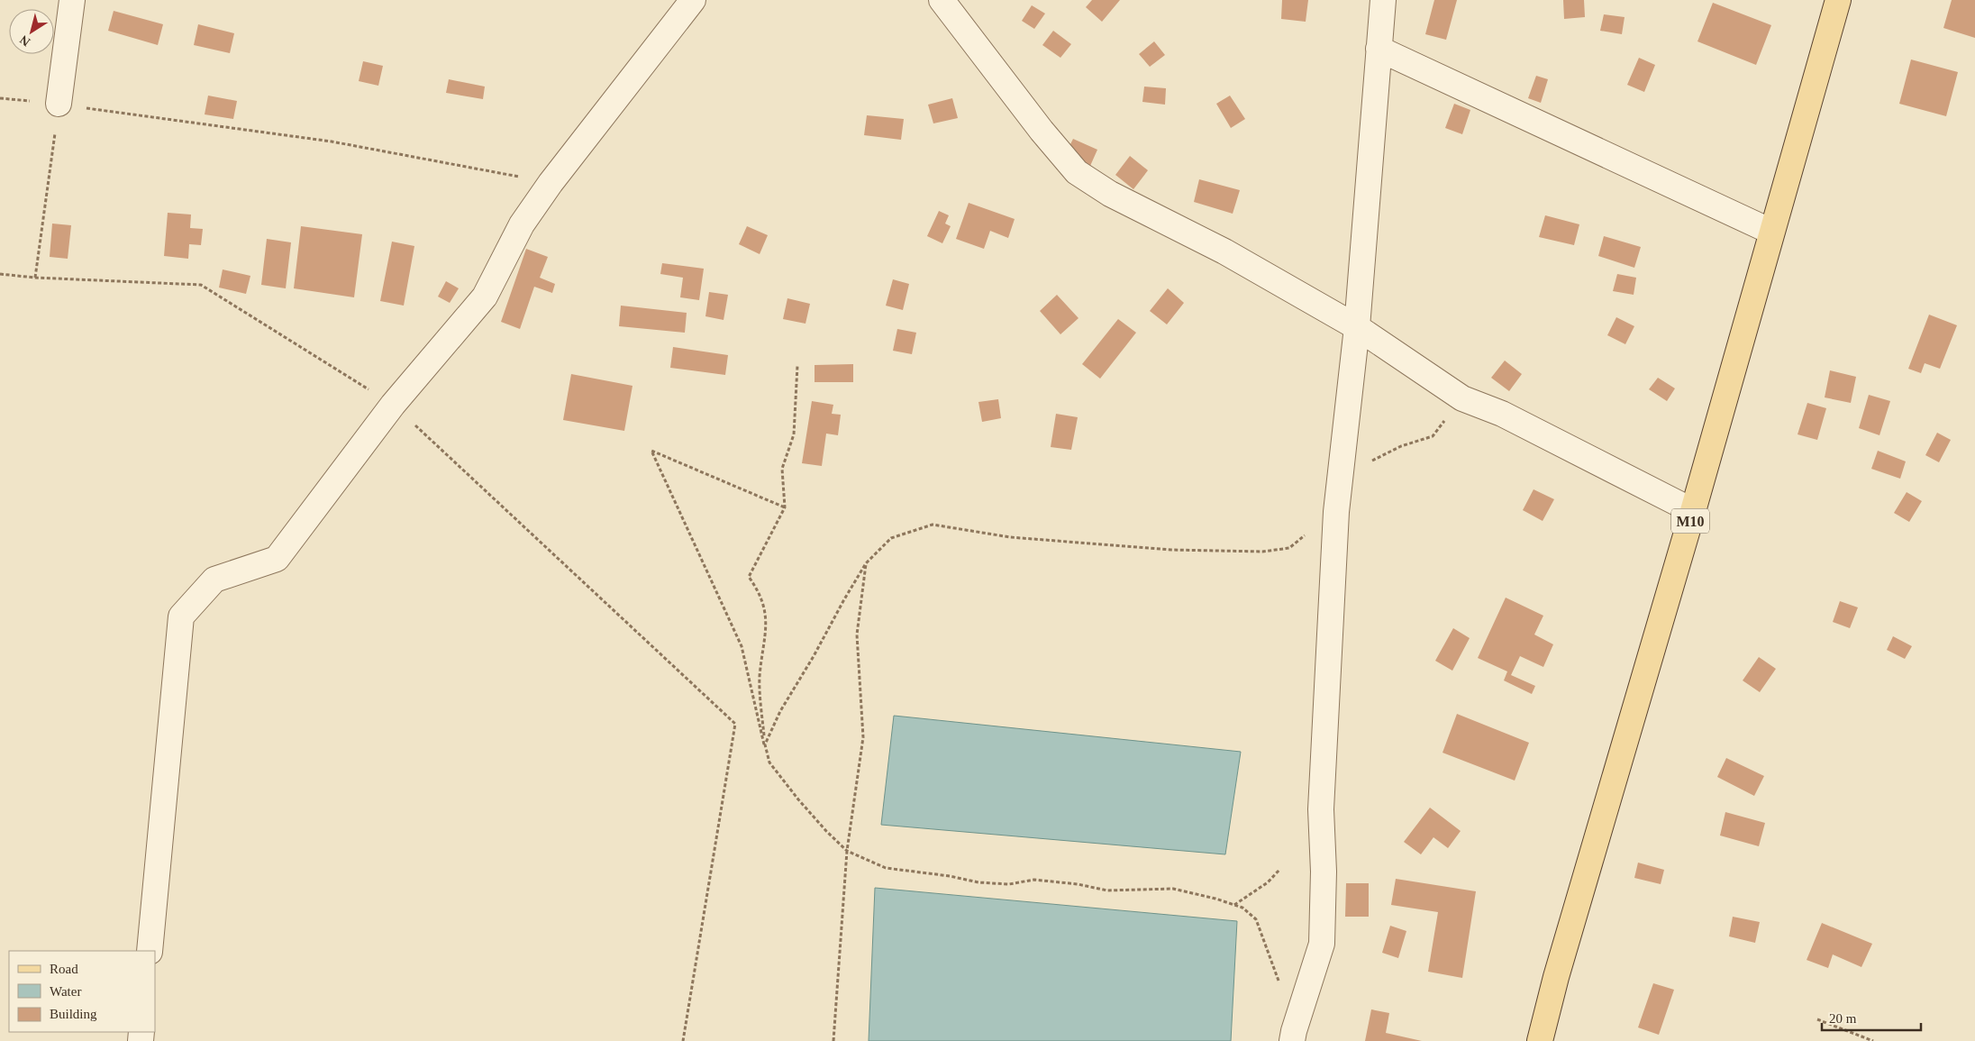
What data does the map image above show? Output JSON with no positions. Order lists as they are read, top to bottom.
{
  "streets": {
    "main road": ["M10"]
  },
  "legend": ["Road", "Water", "Building"],
  "scale_bar": "20 m",
  "north": "bottom left"
}
